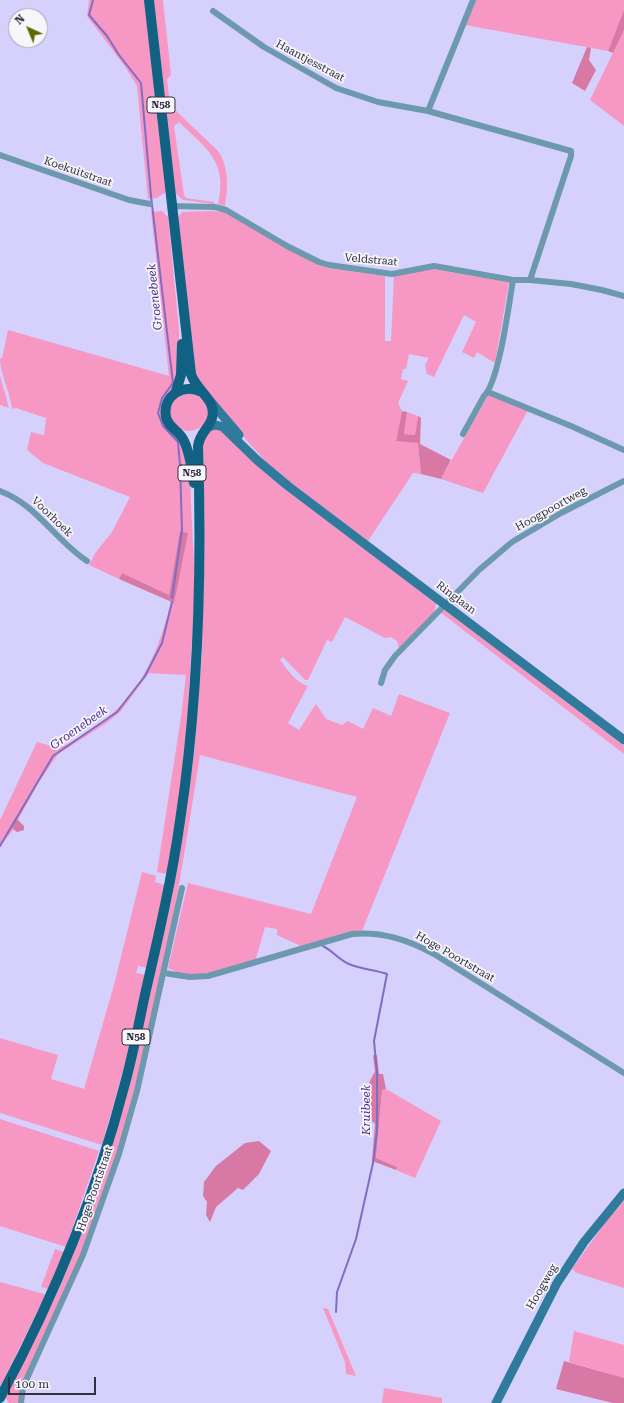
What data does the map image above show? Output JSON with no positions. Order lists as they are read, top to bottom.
{
  "streets": {
    "main road": ["N58", "Ringlaan", "Hoogweg"],
    "street": [
      "Haantjesstraat",
      "Koekuitstraat",
      "Veldstraat",
      "Hoogpoortweg",
      "Voorhoek",
      "Hoge Poortstraat"
    ]
  },
  "crossings": [
    ["N58", "Veldstraat"],
    ["N58", "Ringlaan"],
    ["Hoogpoortweg", "Ringlaan"]
  ],
  "water": ["Groenebeek", "Kruibeek"],
  "scale_bar": "100 m",
  "north": "top left"
}
